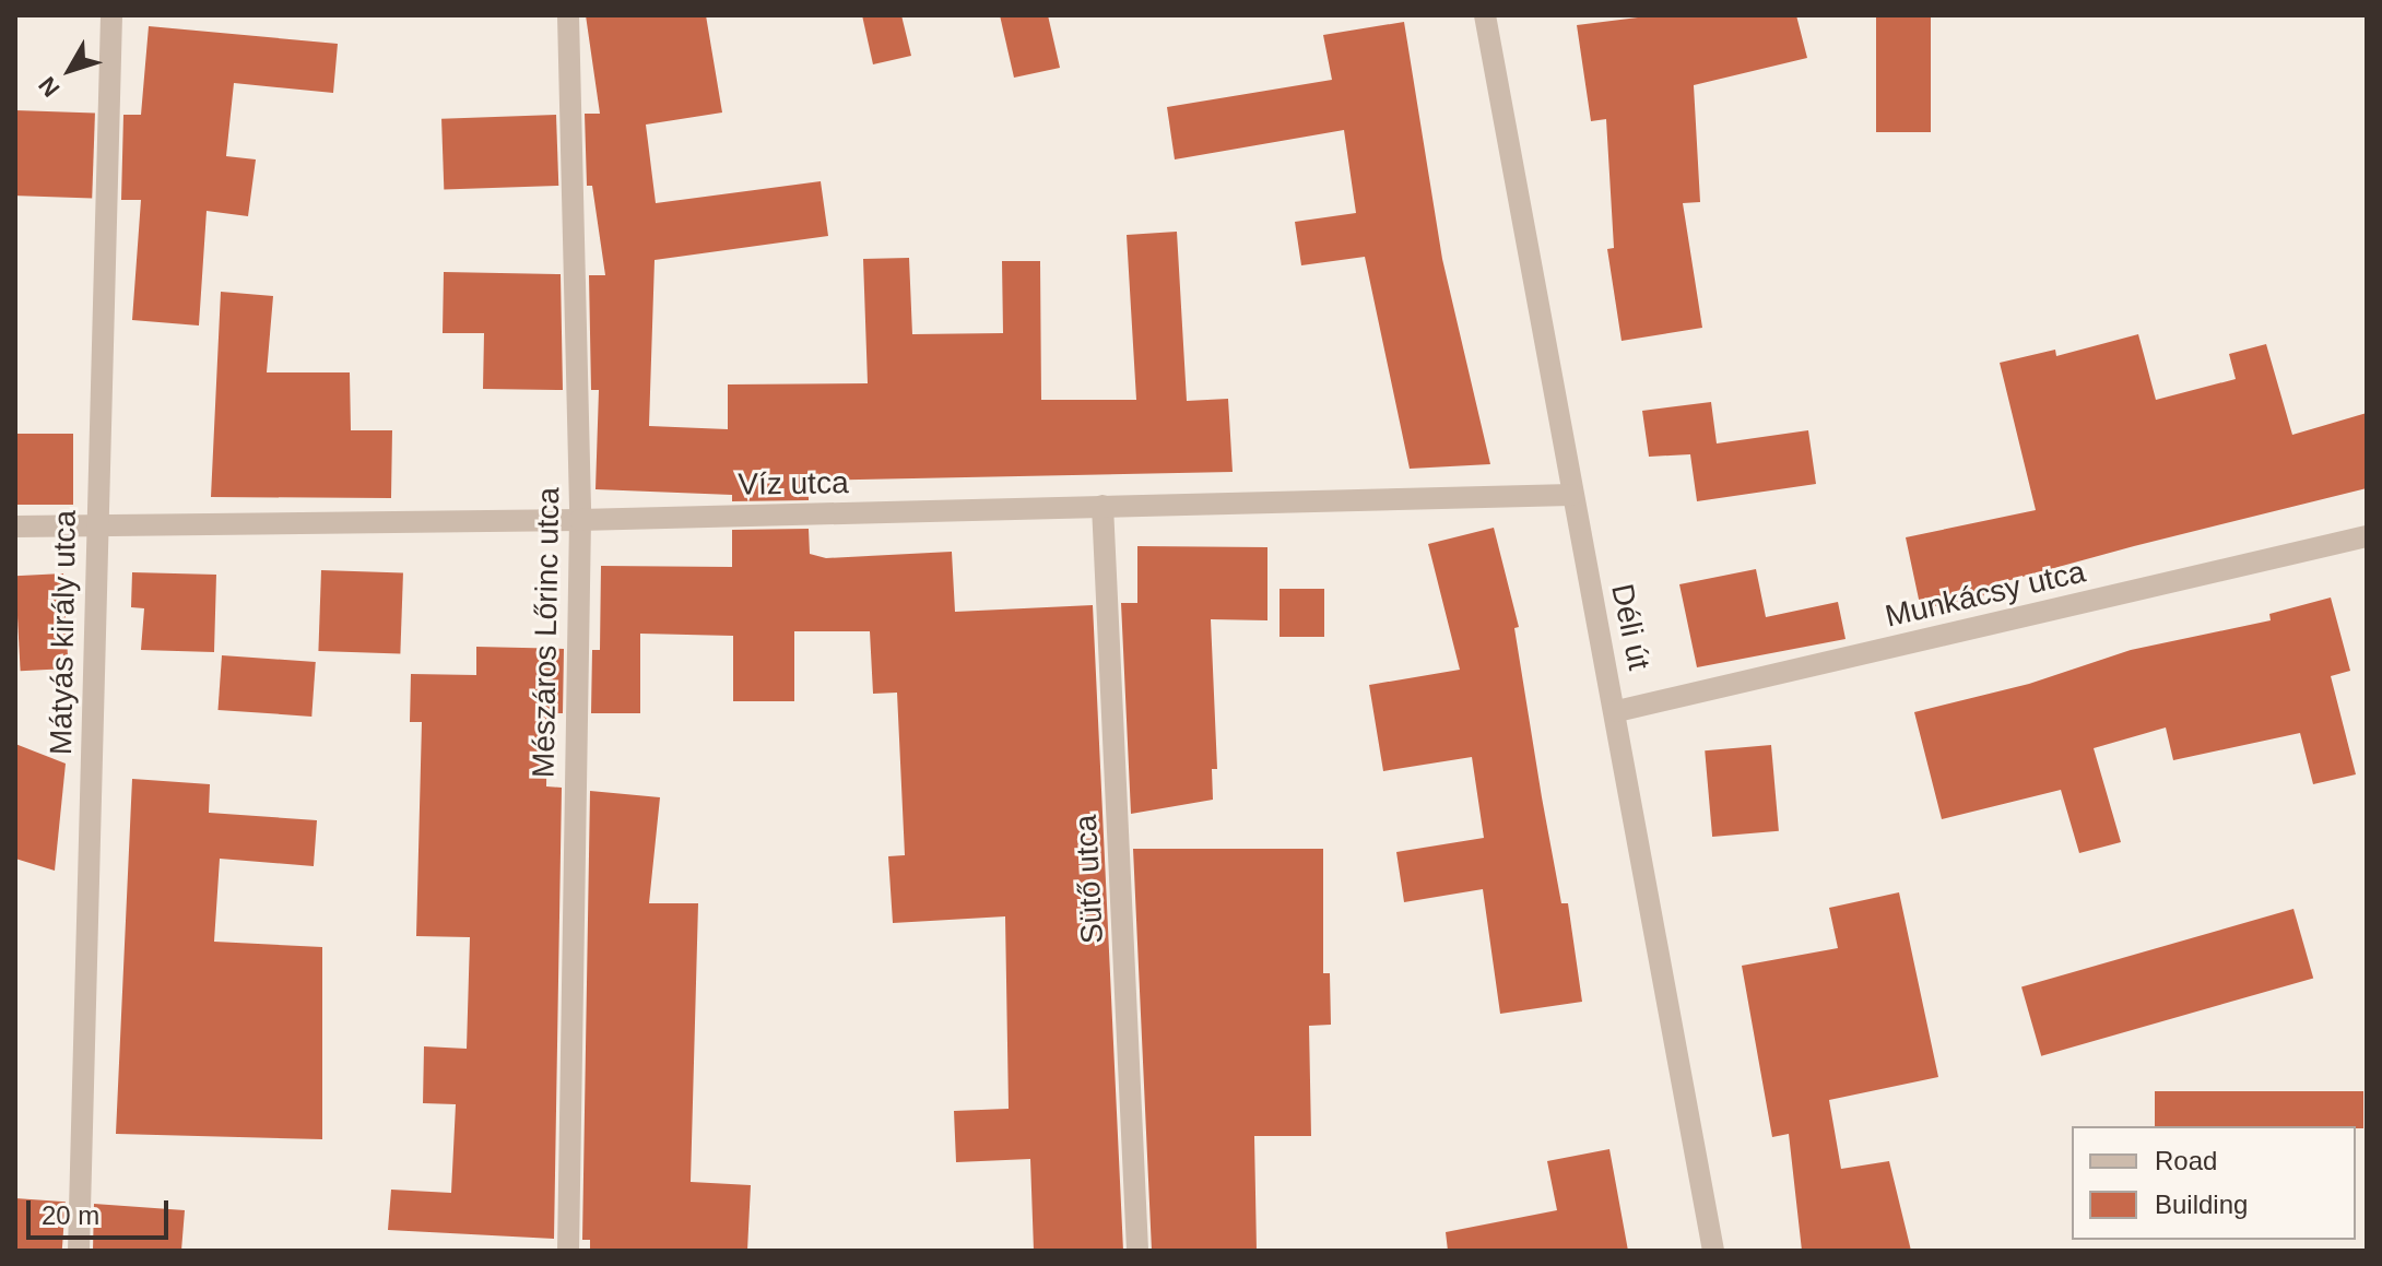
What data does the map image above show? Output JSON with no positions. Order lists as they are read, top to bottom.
{
  "streets": {
    "street": [
      "Víz utca",
      "Munkácsy utca",
      "Déli út",
      "Mátyás király utca",
      "Mészáros Lőrinc utca",
      "Sütő utca"
    ]
  },
  "crossings": [
    ["Víz utca", "Déli út"],
    ["Víz utca", "Mátyás király utca"],
    ["Víz utca", "Mészáros Lőrinc utca"],
    ["Víz utca", "Sütő utca"],
    ["Munkácsy utca", "Déli út"]
  ],
  "legend": ["Road", "Building"],
  "scale_bar": "20 m",
  "north": "bottom left"
}
